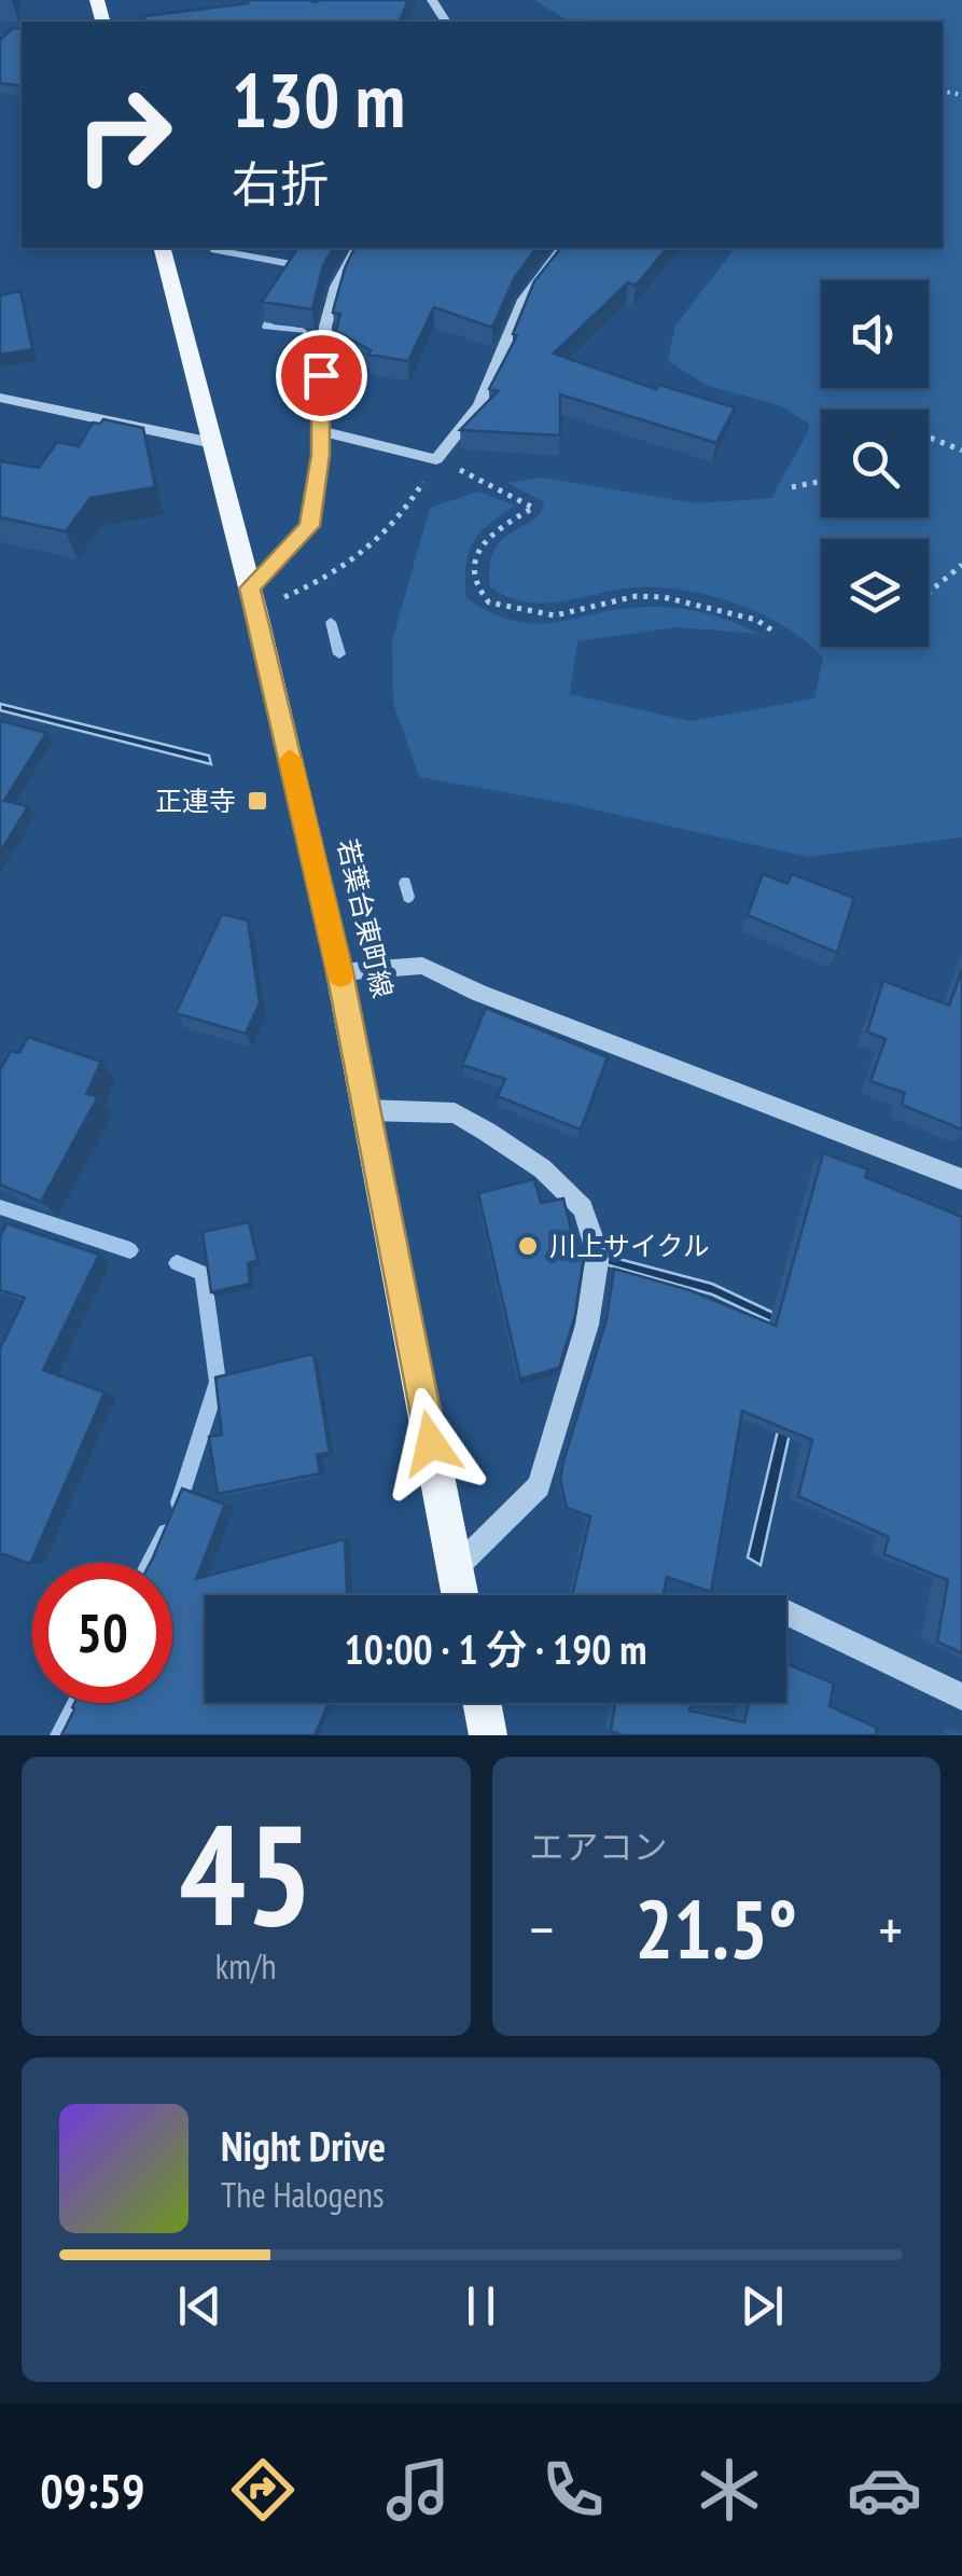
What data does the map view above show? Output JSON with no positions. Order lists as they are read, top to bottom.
{
  "streets": {
    "main road": ["若葉台東町線"]
  },
  "places": {
    "transit": ["正連寺"],
    "other": ["川上サイクル"]
  },
  "page": {
    "turn": ["130 m", "右折"],
    "limit": "50",
    "trip": "10:00 · 1 分 · 190 m",
    "tile": [
      ["45", "km/h"],
      "エアコン"
    ],
    "heat": ["−", "21.5°", "+"],
    "song": ["Night Drive", "The Halogens"],
    "tabs": "09:59"
  }
}
